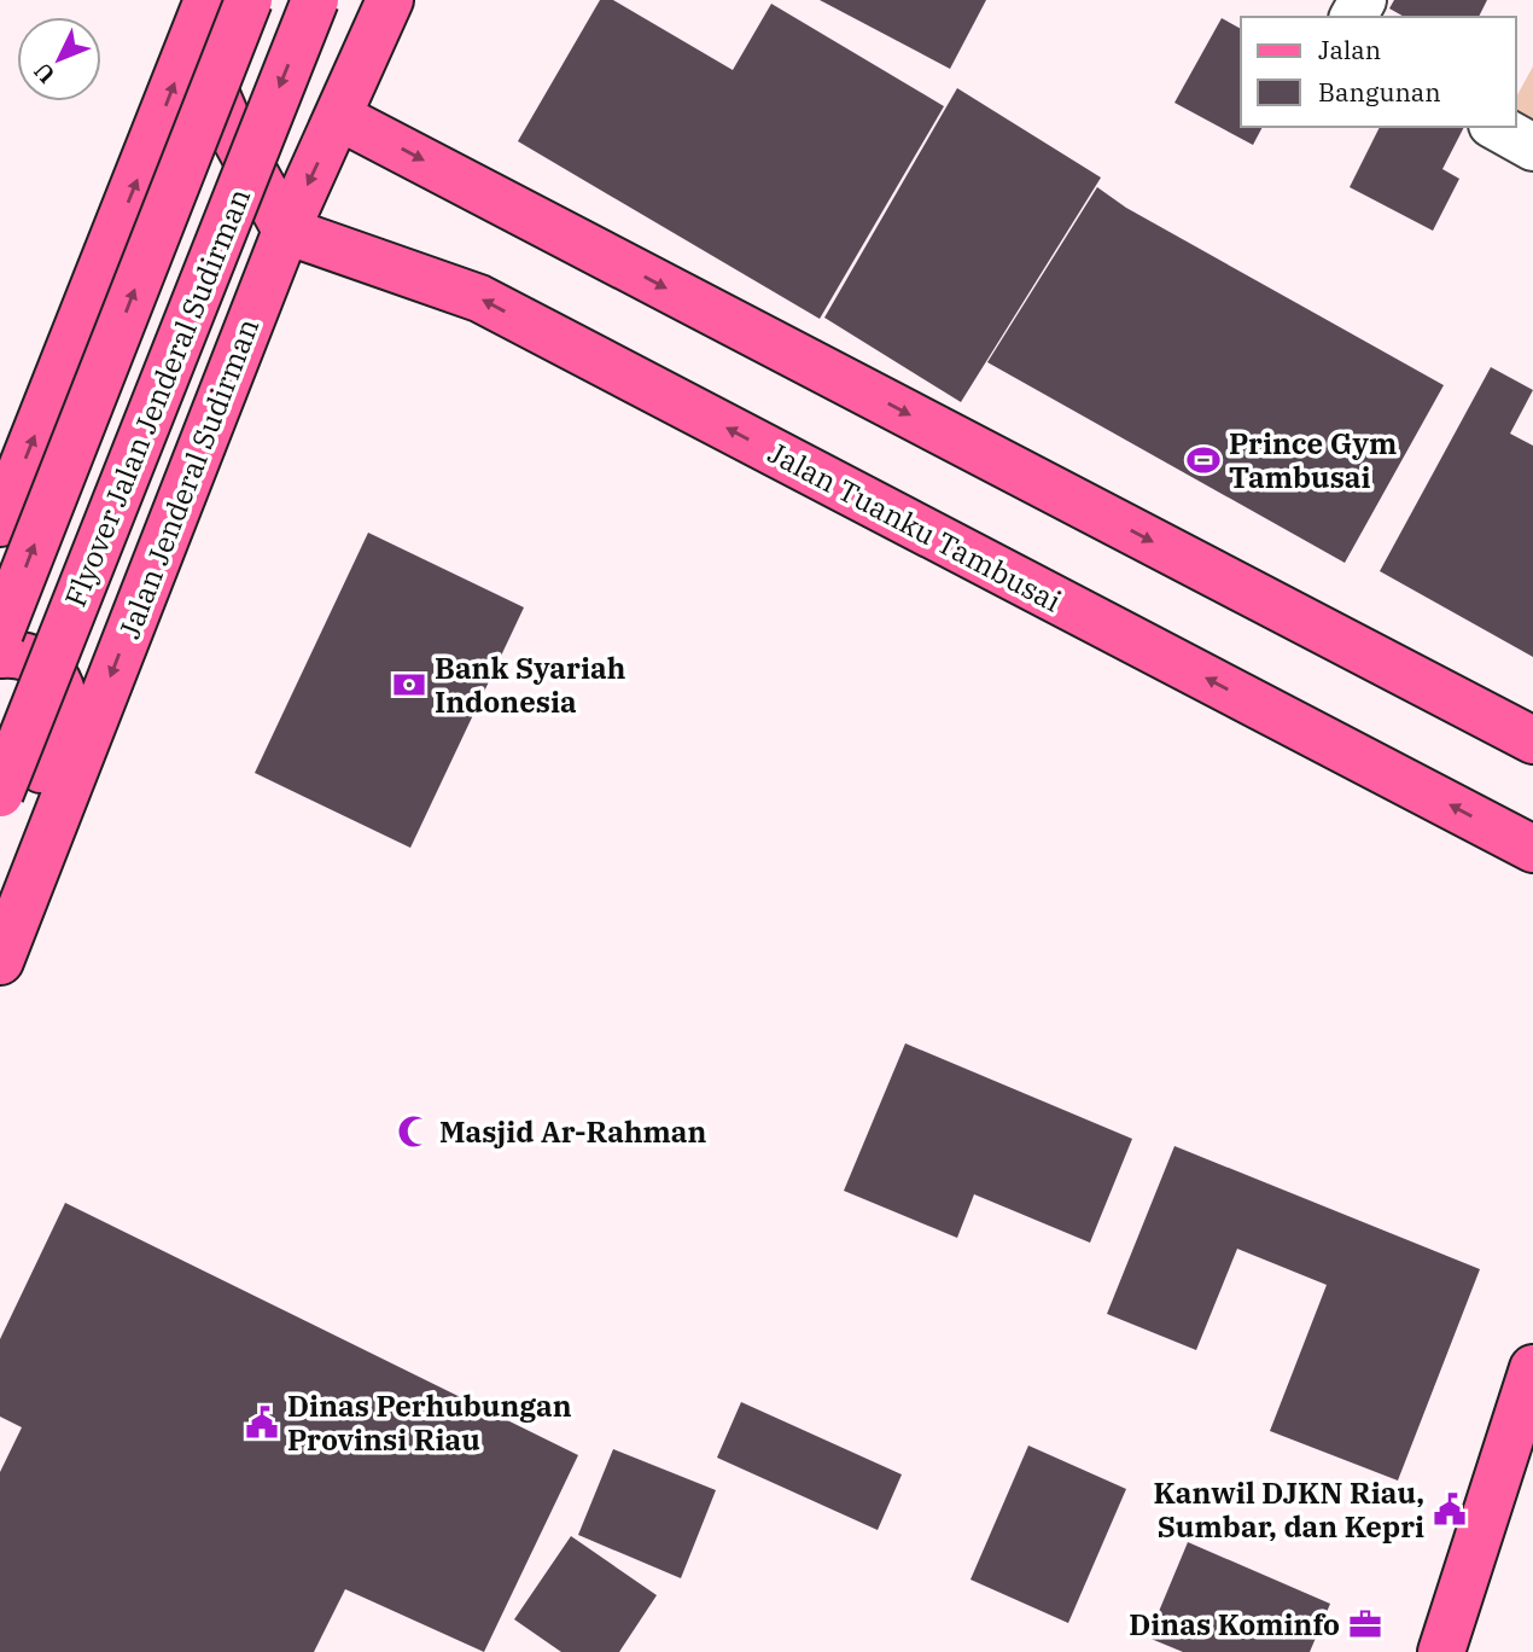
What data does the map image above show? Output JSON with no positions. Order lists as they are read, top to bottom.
{
  "streets": {
    "main road": ["Flyover Jalan Jenderal Sudirman", "Jalan Jenderal Sudirman", "Jalan Tuanku Tambusai"]
  },
  "crossings": [
    ["Jalan Jenderal Sudirman", "Jalan Tuanku Tambusai"]
  ],
  "places": {
    "sports": ["Prince Gym Tambusai"],
    "bank": ["Bank Syariah Indonesia"],
    "mosque": ["Masjid Ar-Rahman"],
    "public building": ["Dinas Perhubungan Provinsi Riau", "Kanwil DJKN Riau, Sumbar, dan Kepri"],
    "office": ["Dinas Kominfo"]
  },
  "legend": ["Jalan", "Bangunan"],
  "north": "bottom left"
}
